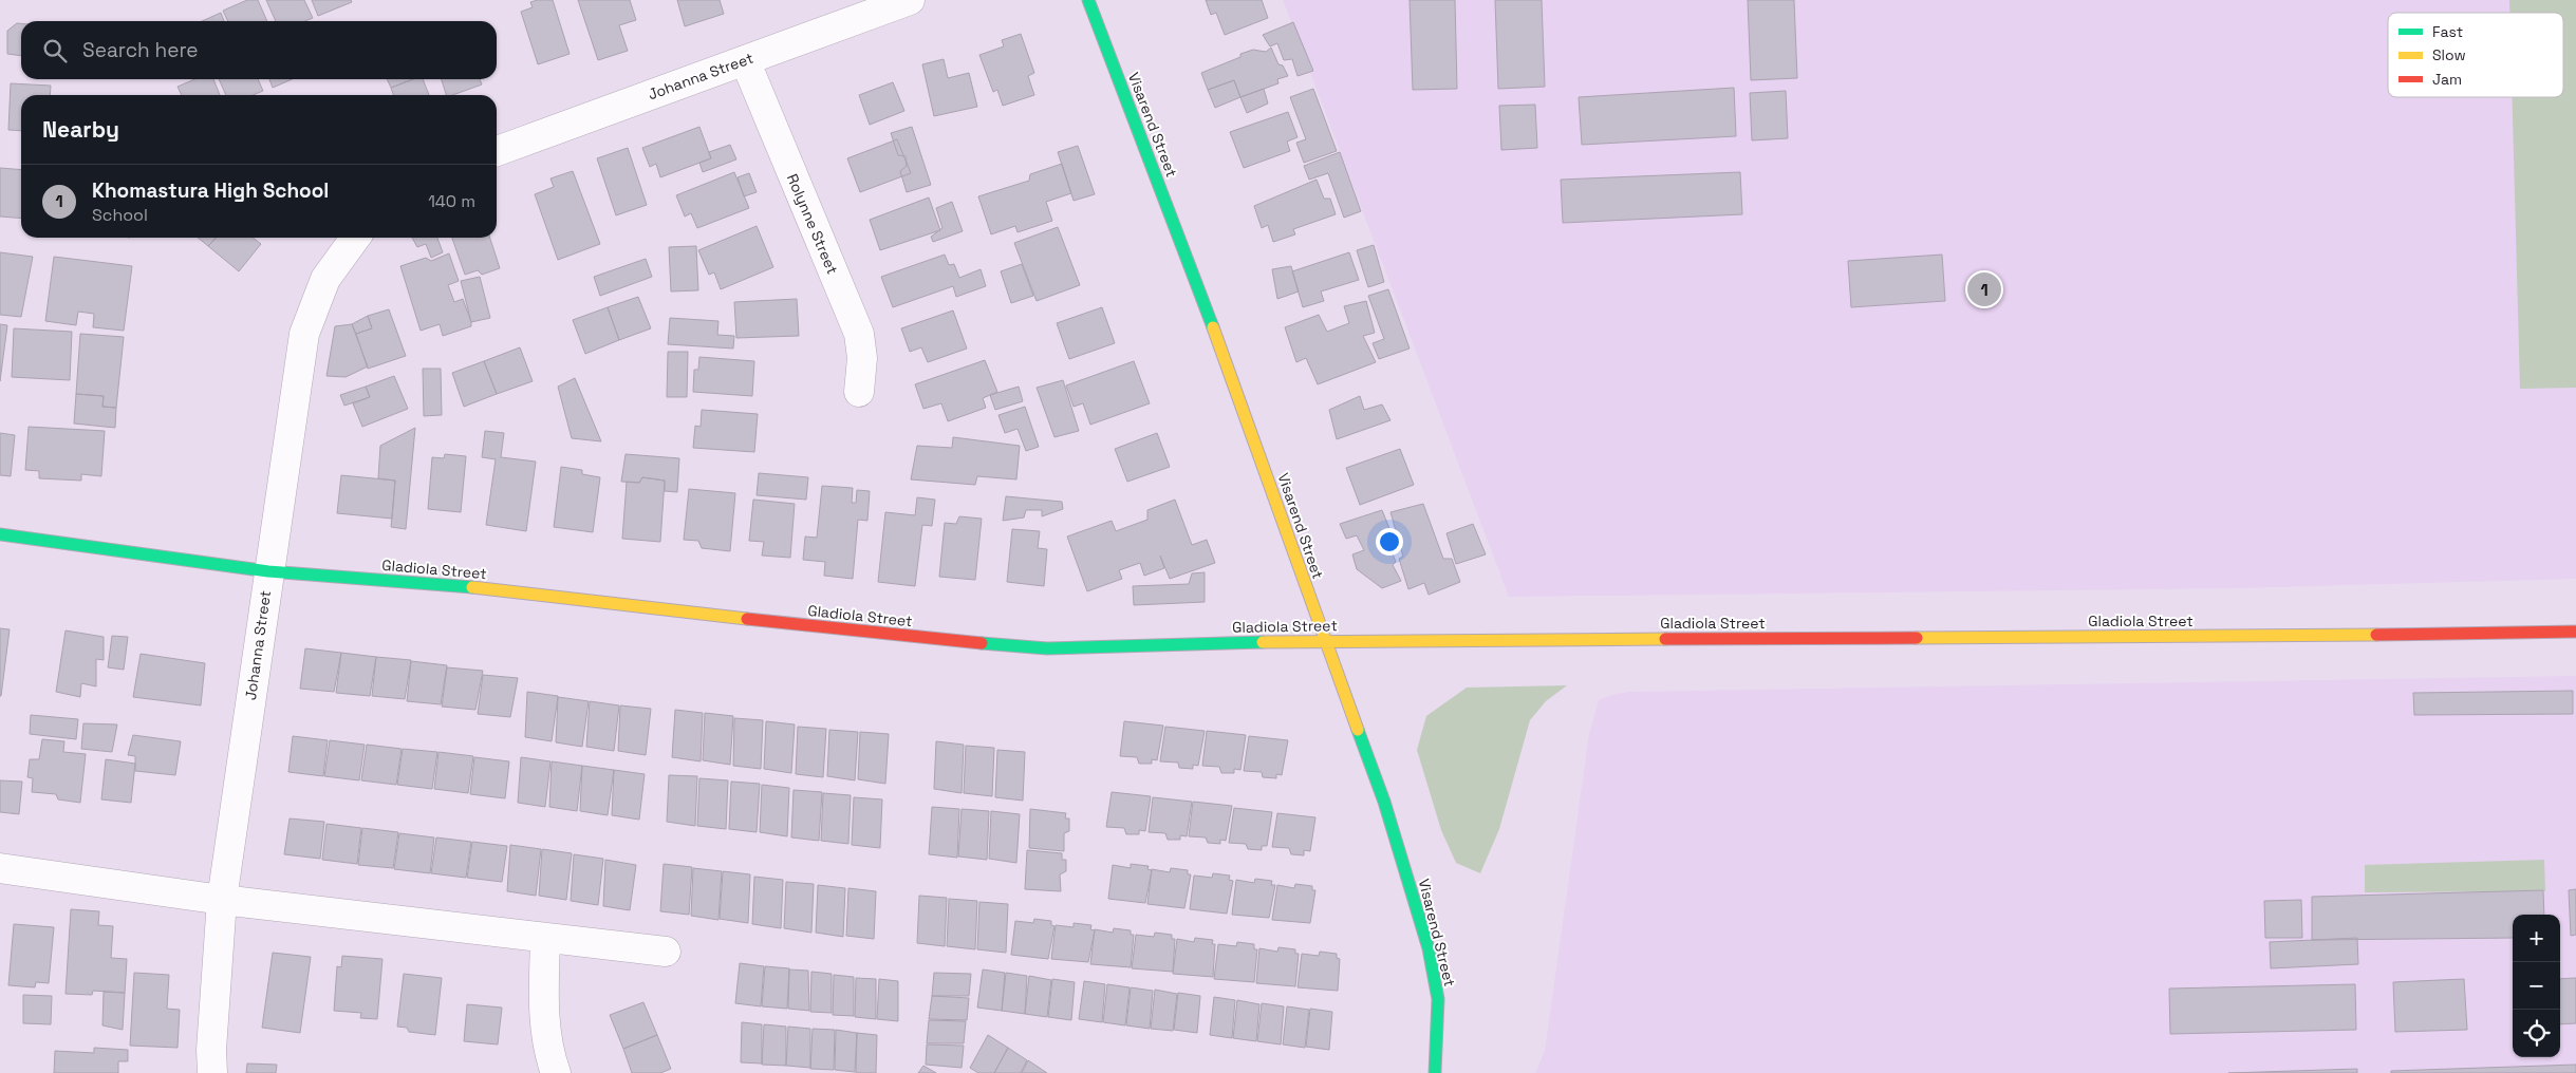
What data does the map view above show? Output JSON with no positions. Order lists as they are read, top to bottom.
{
  "streets": {
    "street": [
      "Johanna Street",
      "Visarend Street",
      "Rolynne Street",
      "Gladiola Street"
    ]
  },
  "crossings": [
    ["Johanna Street", "Rolynne Street"],
    ["Johanna Street", "Gladiola Street"],
    ["Visarend Street", "Gladiola Street"]
  ],
  "legend": ["Fast", "Slow", "Jam"],
  "page": {
    "search": "Search here",
    "heading": "Nearby",
    "list": [
      {
        "mark": "1",
        "name": "Khomastura High School",
        "note": "School",
        "value": "140 m"
      }
    ],
    "pins": "1",
    "map_buttons": ["+", "−"]
  }
}
